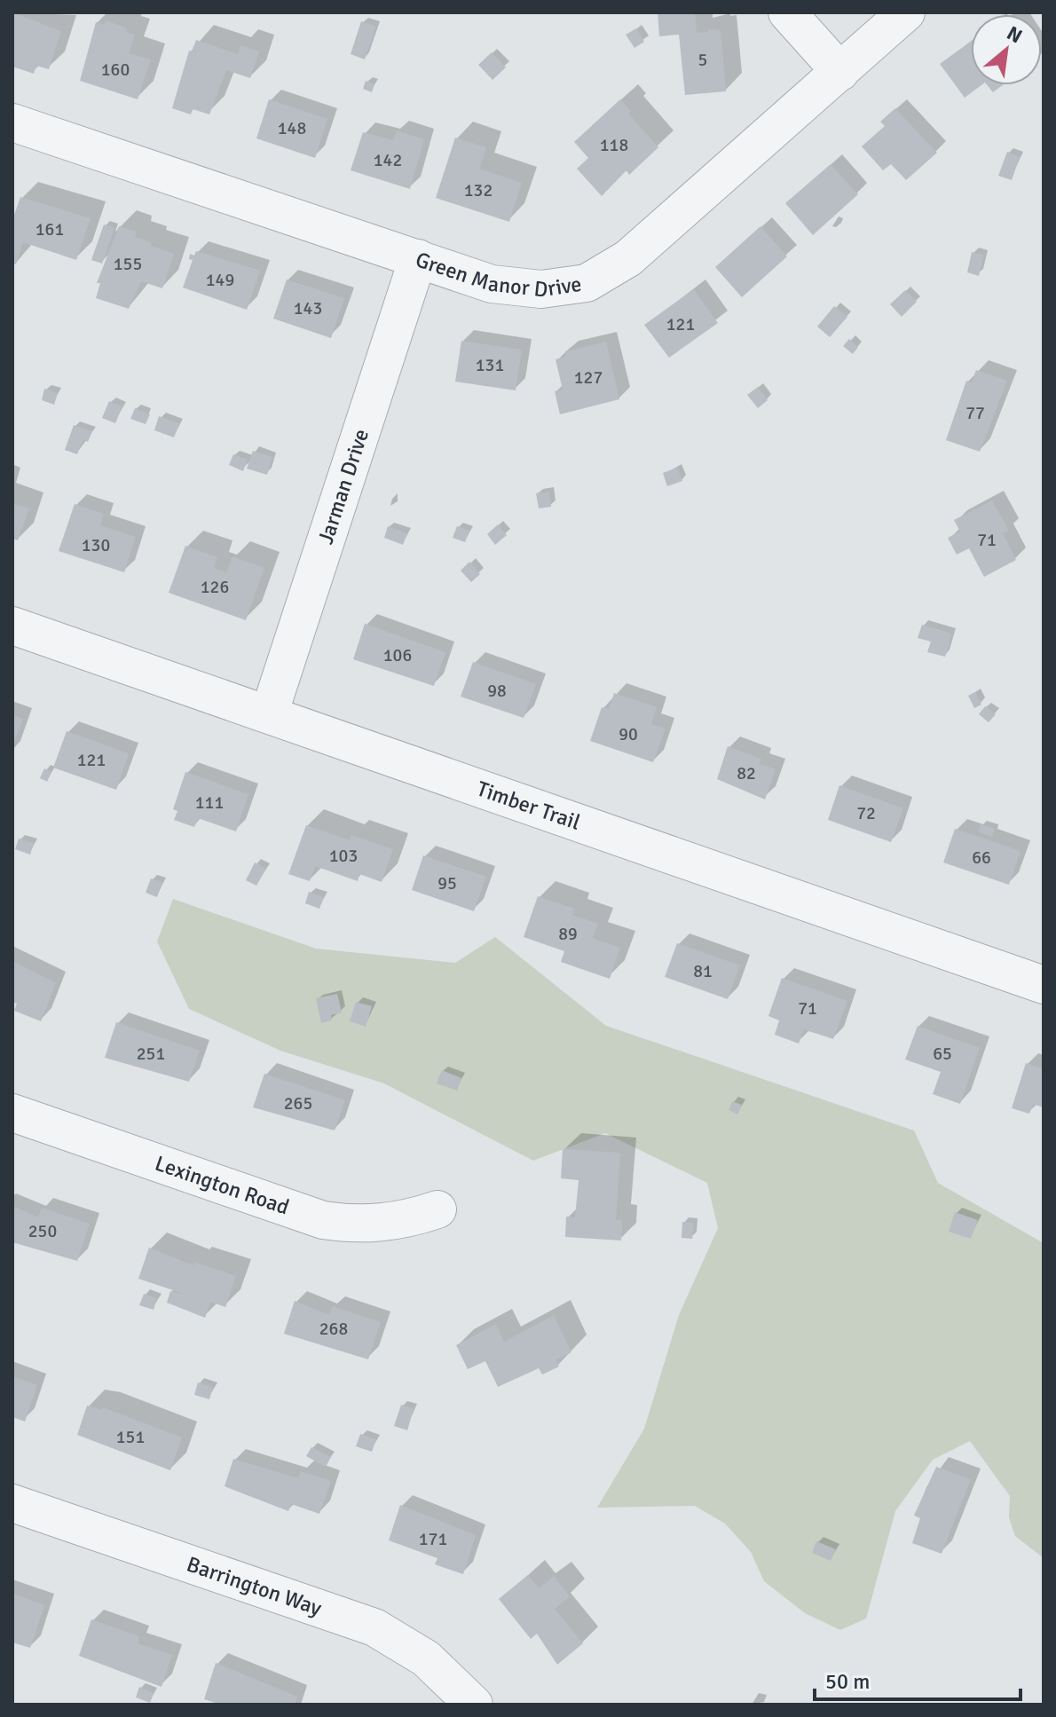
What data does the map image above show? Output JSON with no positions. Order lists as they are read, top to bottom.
{
  "streets": {
    "street": [
      "Green Manor Drive",
      "Jarman Drive",
      "Timber Trail",
      "Lexington Road",
      "Barrington Way"
    ]
  },
  "crossings": [
    ["Green Manor Drive", "Jarman Drive"],
    ["Jarman Drive", "Timber Trail"]
  ],
  "house_numbers": [
    "5",
    "160",
    "148",
    "118",
    "142",
    "132",
    "161",
    "155",
    "149",
    "143",
    "121",
    "131",
    "127",
    "77",
    "71",
    "130",
    "126",
    "106",
    "98",
    "90",
    "121",
    "82",
    "111",
    "72",
    "103",
    "66",
    "95",
    "89",
    "81",
    "71",
    "251",
    "65",
    "265",
    "250",
    "268",
    "151",
    "171"
  ],
  "scale_bar": "50 m",
  "north": "top right"
}
